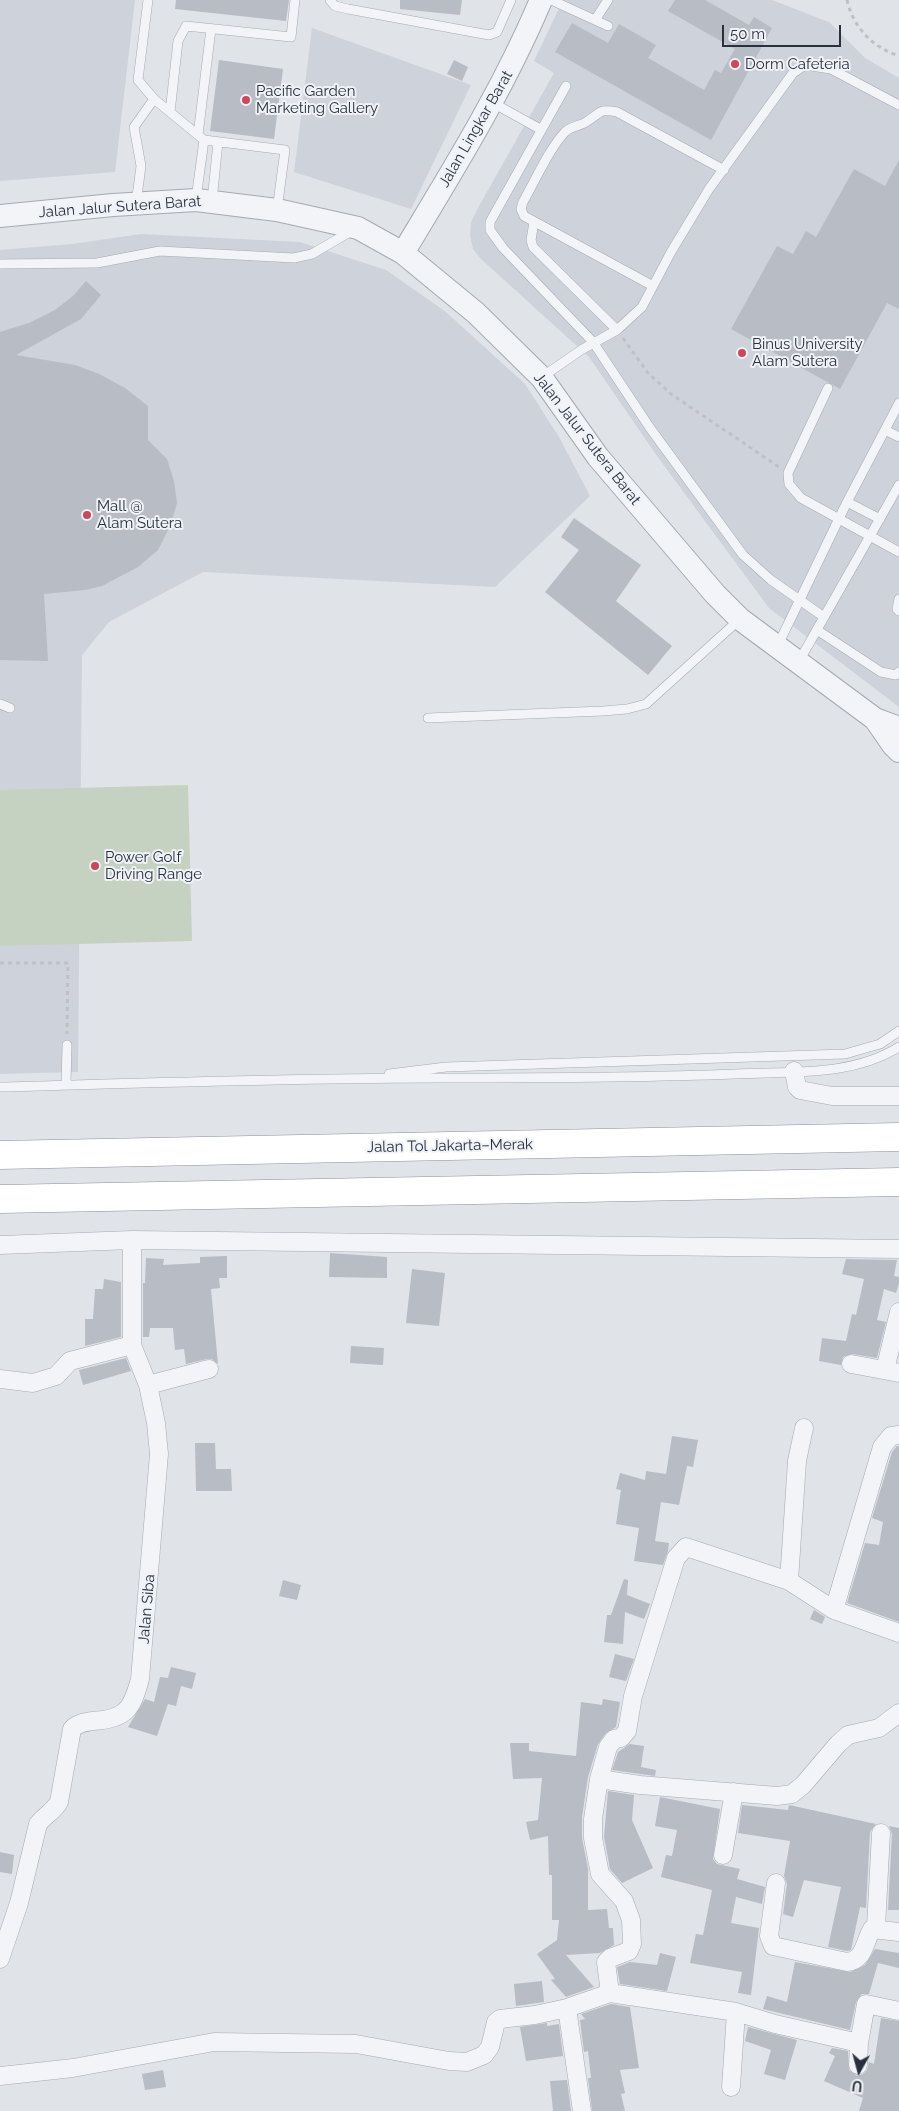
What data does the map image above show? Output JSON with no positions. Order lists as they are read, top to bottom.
{
  "streets": {
    "highway": ["Jalan Tol Jakarta–Merak"],
    "street": ["Jalan Lingkar Barat", "Jalan Jalur Sutera Barat", "Jalan Siba"]
  },
  "crossings": [
    ["Jalan Lingkar Barat", "Jalan Jalur Sutera Barat"]
  ],
  "places": [
    "Dorm Cafeteria",
    "Pacific Garden Marketing Gallery",
    "Binus University Alam Sutera",
    "Mall @ Alam Sutera",
    "Power Golf Driving Range"
  ],
  "scale_bar": "50 m",
  "north": "bottom"
}
